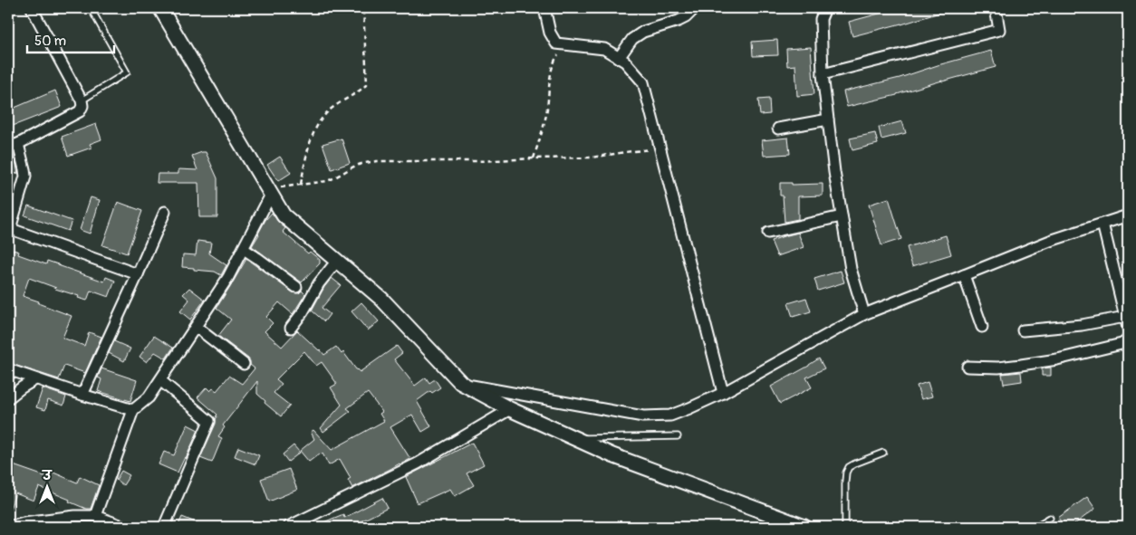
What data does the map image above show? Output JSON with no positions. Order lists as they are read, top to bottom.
{
  "scale_bar": "50 m",
  "north": "top"
}
